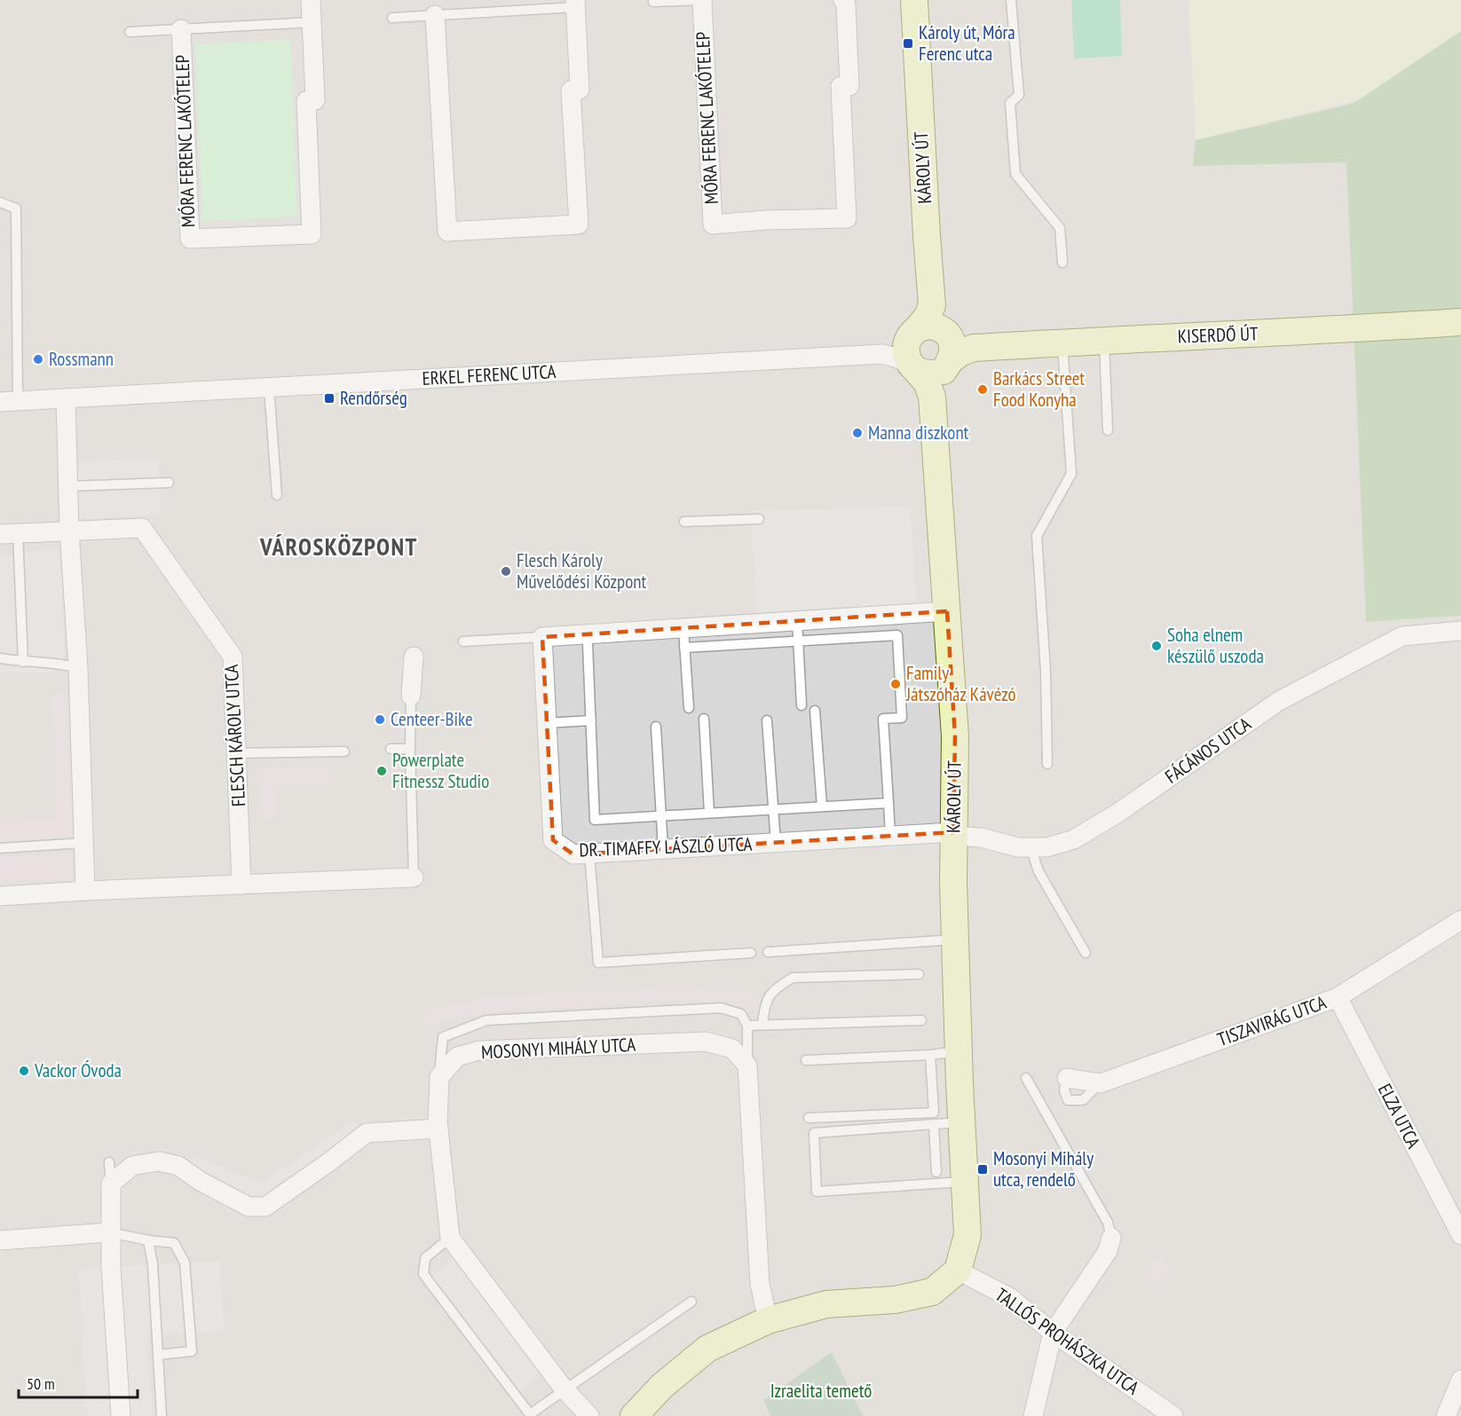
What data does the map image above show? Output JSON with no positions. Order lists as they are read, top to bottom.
{
  "streets": {
    "street": [
      "MÓRA FERENC LAKÓTELEP",
      "KÁROLY ÚT",
      "KISERDŐ ÚT",
      "ERKEL FERENC UTCA",
      "FLESCH KÁROLY UTCA",
      "FÁCÁNOS UTCA",
      "DR. TIMAFFY LÁSZLÓ UTCA",
      "TISZAVIRÁG UTCA",
      "MOSONYI MIHÁLY UTCA",
      "ELZA UTCA",
      "TALLÓS PROHÁSZKA UTCA"
    ]
  },
  "crossings": [
    ["KÁROLY ÚT", "KISERDŐ ÚT"],
    ["KÁROLY ÚT", "ERKEL FERENC UTCA"],
    ["KÁROLY ÚT", "FÁCÁNOS UTCA"],
    ["KÁROLY ÚT", "DR. TIMAFFY LÁSZLÓ UTCA"],
    ["KISERDŐ ÚT", "ERKEL FERENC UTCA"],
    ["FÁCÁNOS UTCA", "DR. TIMAFFY LÁSZLÓ UTCA"],
    ["TISZAVIRÁG UTCA", "ELZA UTCA"]
  ],
  "districts": ["VÁROSKÖZPONT"],
  "parks": ["Izraelita temető"],
  "places": {
    "transit": ["Károly út, Móra Ferenc utca", "Rendőrség", "Mosonyi Mihály utca, rendelő"],
    "other": [
      "Rossmann",
      "Barkács Street Food Konyha",
      "Manna diszkont",
      "Flesch Károly Művelődési Központ",
      "Soha elnem készülő uszoda",
      "Family Játszóház Kávézó",
      "Centeer-Bike",
      "Powerplate Fitnessz Studio",
      "Vackor Óvoda"
    ]
  },
  "scale_bar": "50 m"
}
